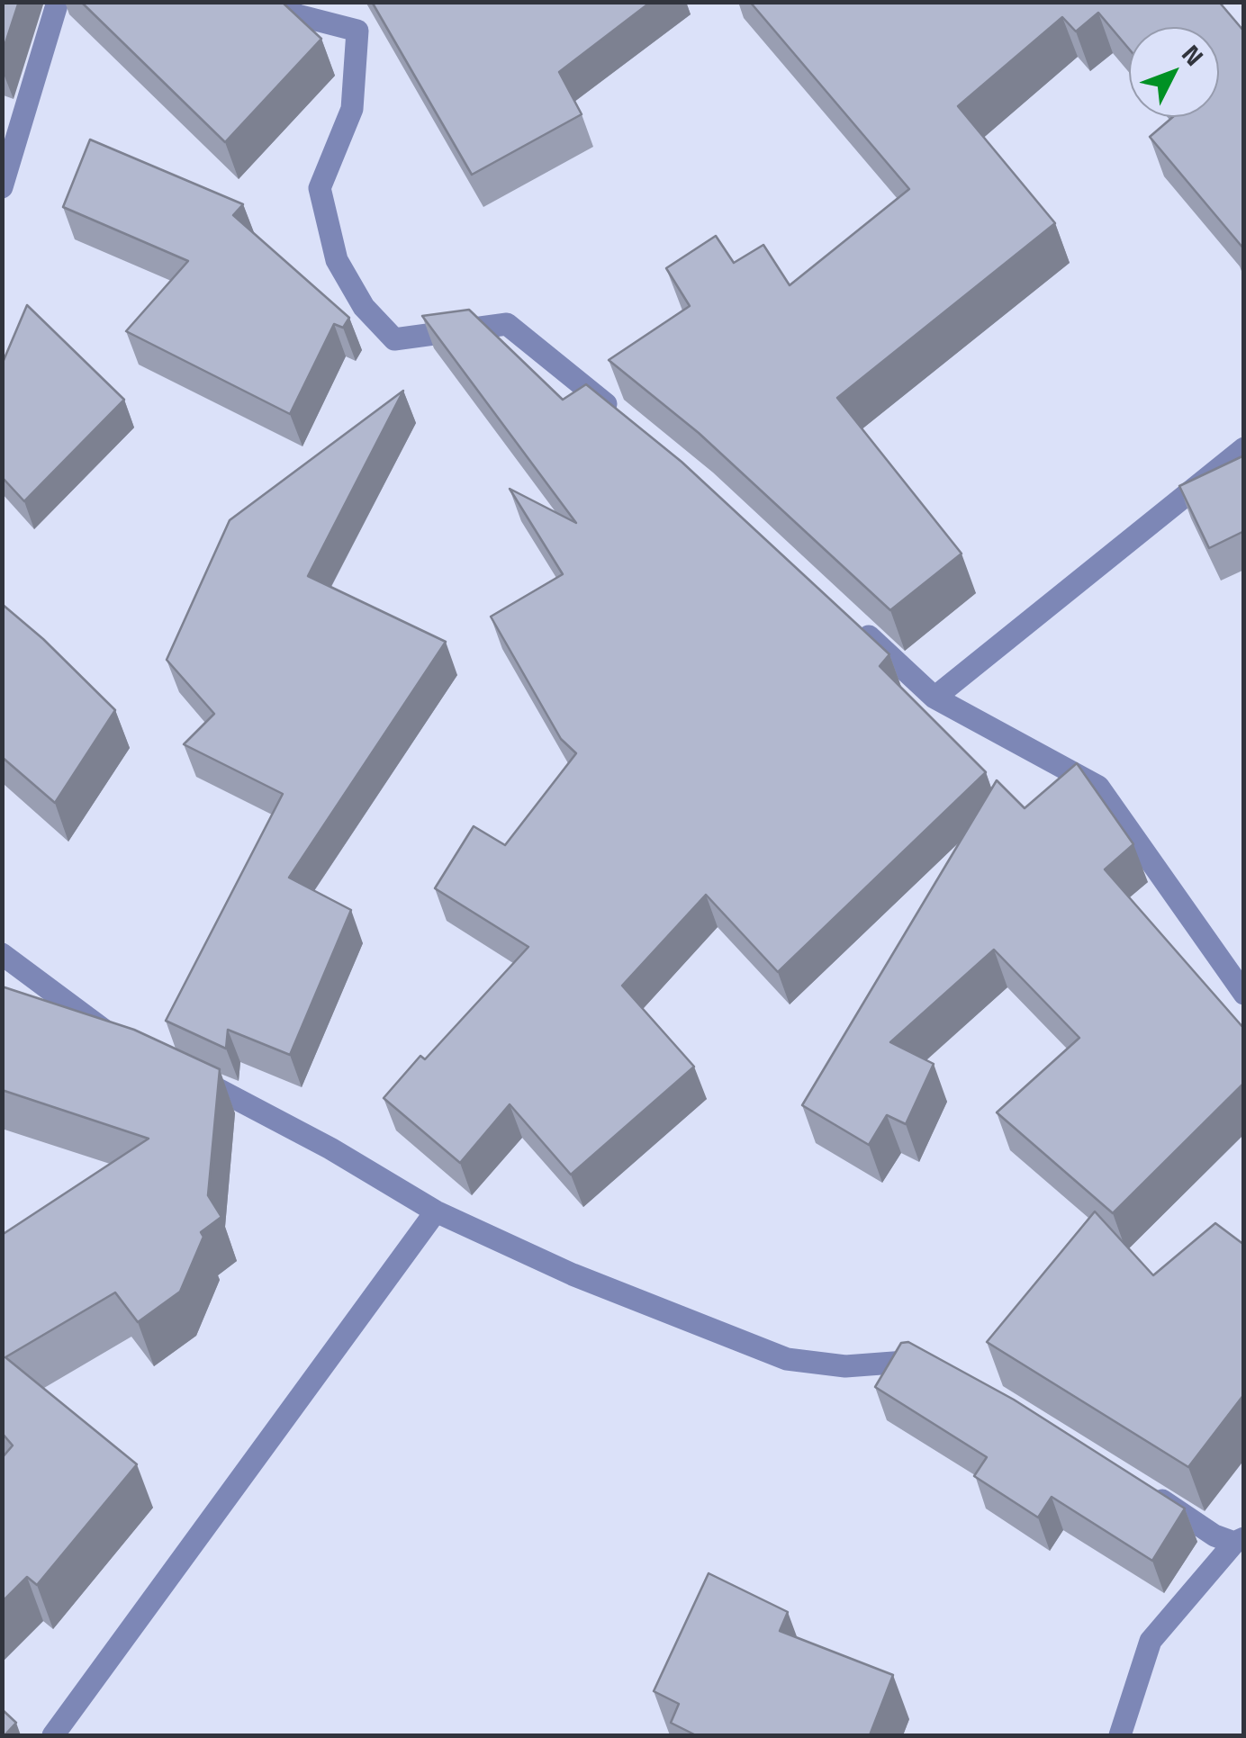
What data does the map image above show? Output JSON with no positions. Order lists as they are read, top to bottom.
{
  "north": "top right"
}
